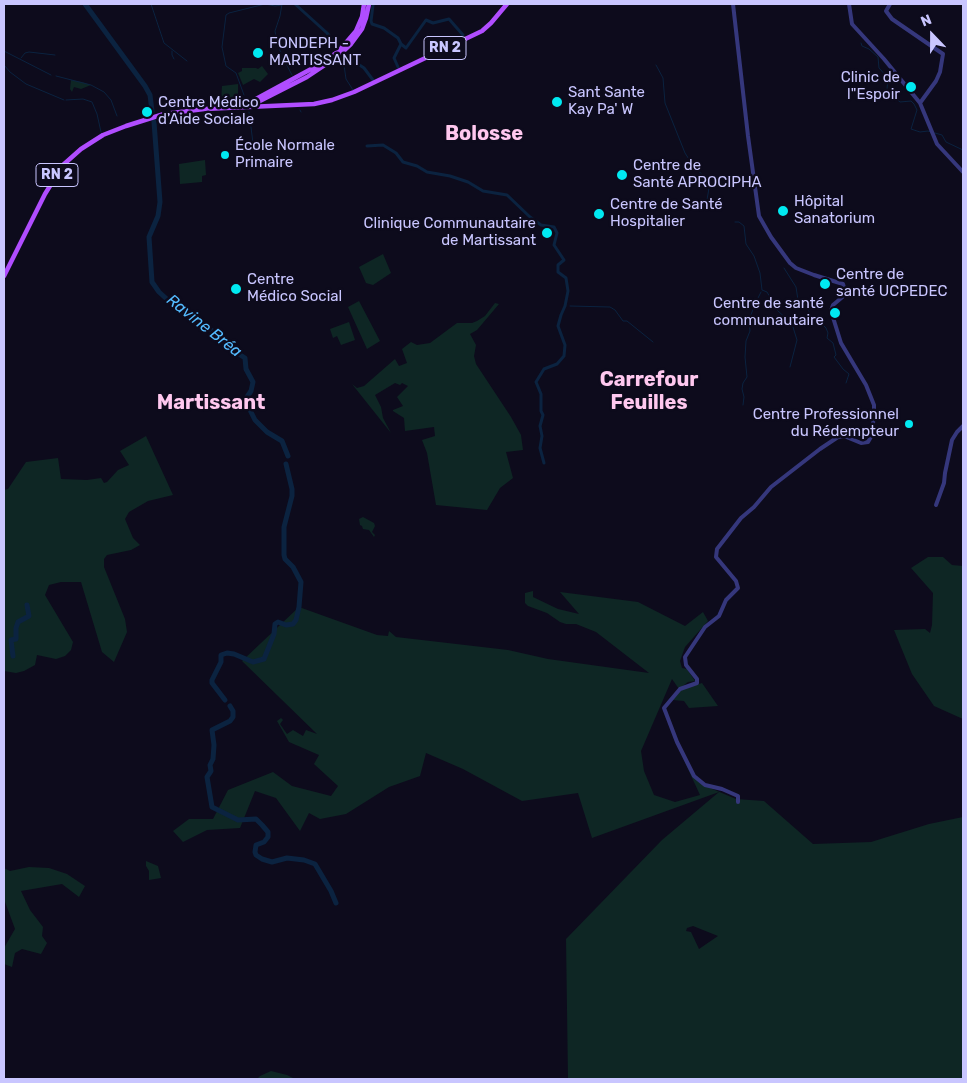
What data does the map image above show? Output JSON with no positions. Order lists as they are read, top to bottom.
{
  "streets": {
    "main road": ["RN 2"]
  },
  "districts": ["Bolosse", "Carrefour Feuilles", "Martissant"],
  "water": ["Ravine Bréa"],
  "places": [
    "FONDEPH - MARTISSANT",
    "Clinic de l\"Espoir",
    "Sant Sante Kay Pa' W",
    "Centre Médico d'Aide Sociale",
    "École Normale Primaire",
    "Centre de Santé APROCIPHA",
    "Hôpital Sanatorium",
    "Centre de Santé Hospitalier",
    "Clinique Communautaire de Martissant",
    "Centre de santé UCPEDEC",
    "Centre Médico Social",
    "Centre de santé communautaire",
    "Centre Professionnel du Rédempteur"
  ],
  "north": "top"
}
